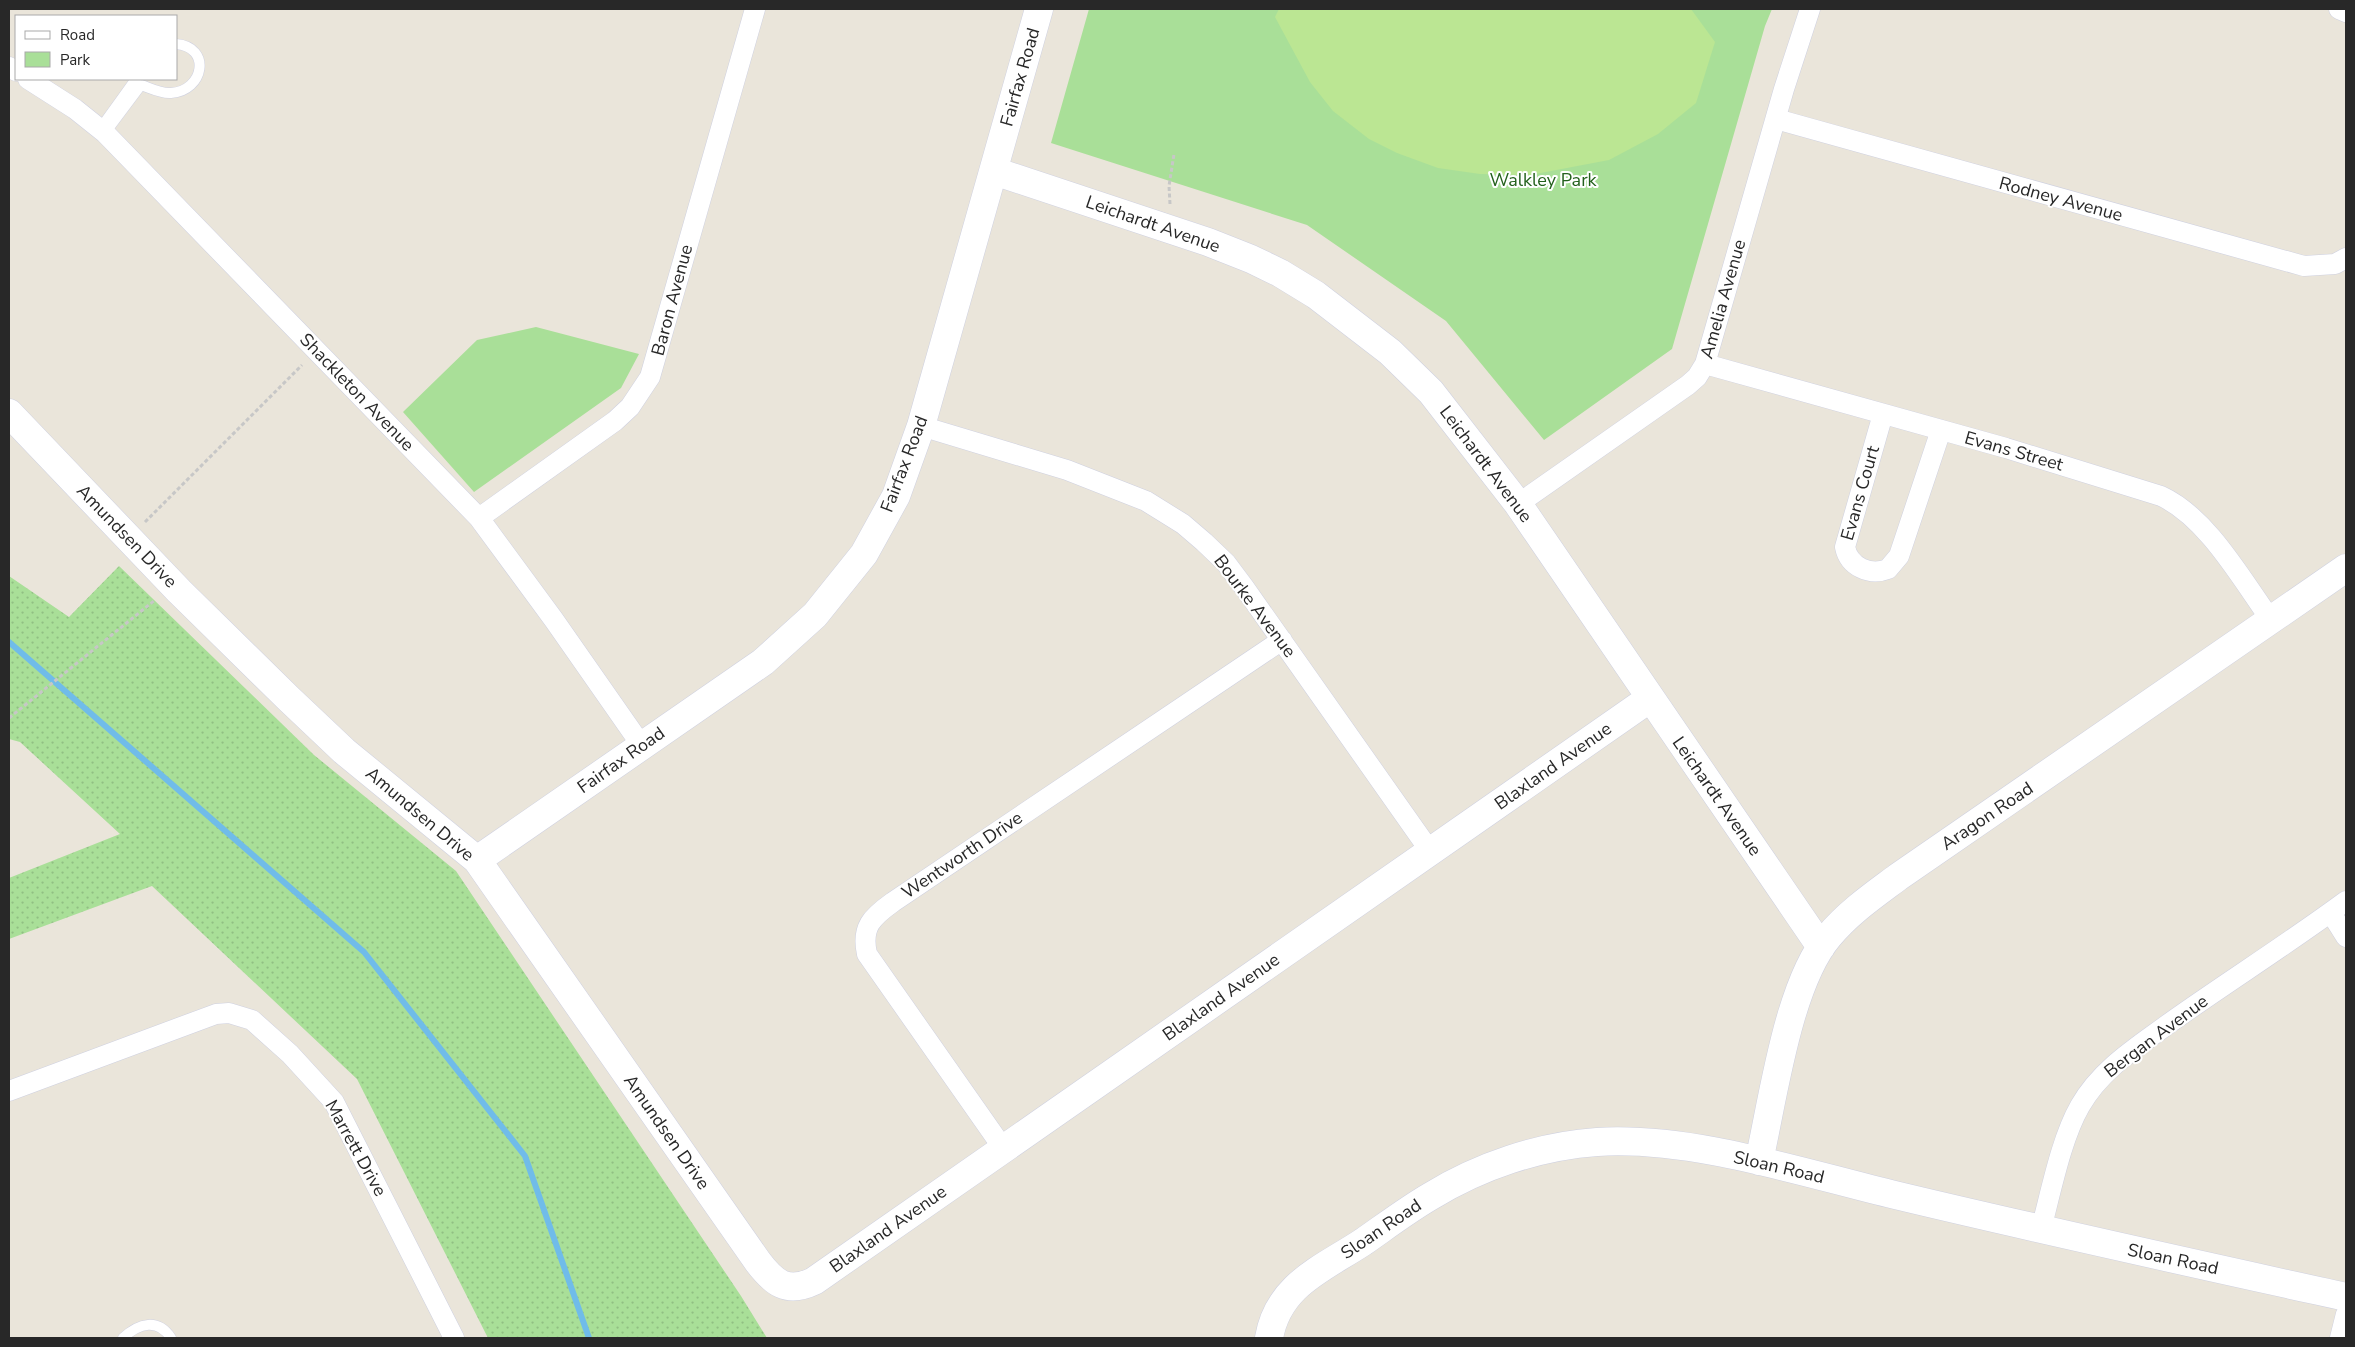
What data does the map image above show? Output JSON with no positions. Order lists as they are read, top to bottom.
{
  "streets": {
    "street": [
      "Fairfax Road",
      "Rodney Avenue",
      "Leichardt Avenue",
      "Amelia Avenue",
      "Baron Avenue",
      "Shackleton Avenue",
      "Evans Street",
      "Evans Court",
      "Amundsen Drive",
      "Bourke Avenue",
      "Blaxland Avenue",
      "Aragon Road",
      "Wentworth Drive",
      "Bergan Avenue",
      "Marrett Drive",
      "Sloan Road"
    ]
  },
  "crossings": [
    ["Fairfax Road", "Leichardt Avenue"],
    ["Fairfax Road", "Shackleton Avenue"],
    ["Fairfax Road", "Amundsen Drive"],
    ["Fairfax Road", "Bourke Avenue"],
    ["Rodney Avenue", "Amelia Avenue"],
    ["Leichardt Avenue", "Amelia Avenue"],
    ["Leichardt Avenue", "Blaxland Avenue"],
    ["Leichardt Avenue", "Aragon Road"],
    ["Amelia Avenue", "Evans Street"],
    ["Baron Avenue", "Shackleton Avenue"],
    ["Evans Street", "Evans Court"],
    ["Evans Street", "Aragon Road"],
    ["Amundsen Drive", "Blaxland Avenue"],
    ["Bourke Avenue", "Blaxland Avenue"],
    ["Bourke Avenue", "Wentworth Drive"],
    ["Blaxland Avenue", "Wentworth Drive"],
    ["Aragon Road", "Sloan Road"],
    ["Bergan Avenue", "Sloan Road"]
  ],
  "parks": ["Walkley Park"],
  "legend": ["Road", "Park"]
}
